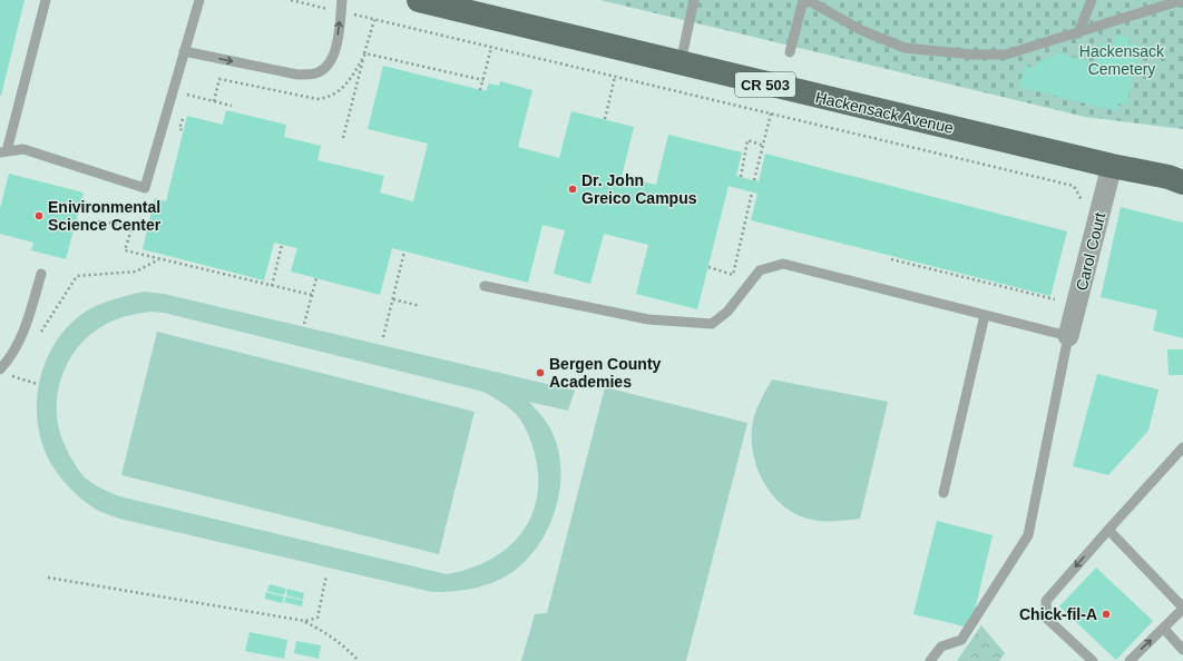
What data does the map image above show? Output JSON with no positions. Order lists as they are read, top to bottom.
{
  "streets": {
    "main road": ["CR 503", "Hackensack Avenue"],
    "street": ["Carol Court"]
  },
  "crossings": [
    ["Hackensack Avenue", "Carol Court"]
  ],
  "parks": ["Hackensack Cemetery"],
  "places": [
    "Dr. John Greico Campus",
    "Enivironmental Science Center",
    "Bergen County Academies",
    "Chick-fil-A"
  ]
}
